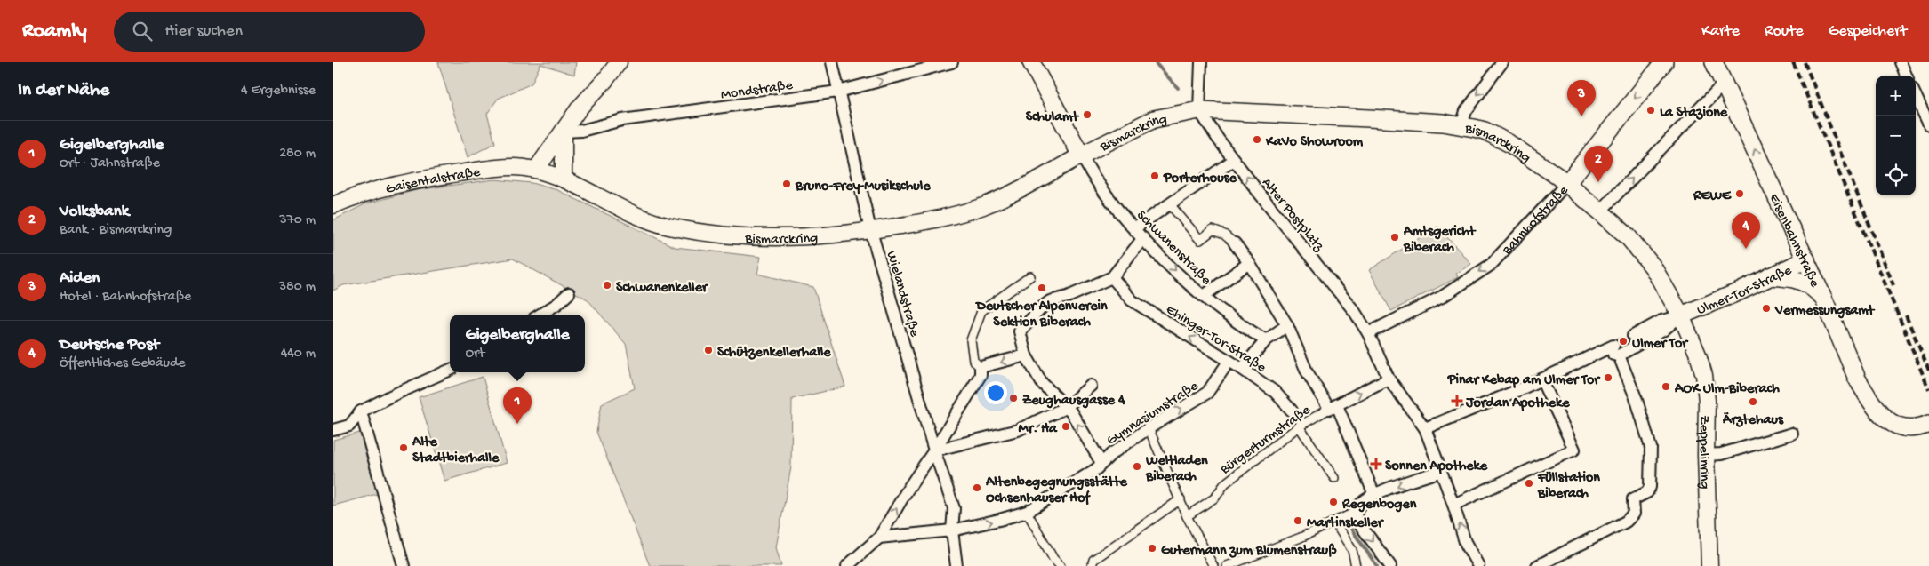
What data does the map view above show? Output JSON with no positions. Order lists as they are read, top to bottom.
{
  "streets": {
    "main road": [
      "Bismarckring",
      "Gaisentalstraße",
      "Bahnhofstraße",
      "Eisenbahnstraße",
      "Ulmer-Tor-Straße",
      "Zeppelinring"
    ],
    "street": [
      "Mondstraße",
      "Alter Postplatz",
      "Schwanenstraße",
      "Wielandstraße",
      "Ehinger-Tor-Straße",
      "Gymnasiumstraße",
      "Bürgerturmstraße"
    ]
  },
  "crossings": [
    ["Mondstraße", "Wielandstraße"],
    ["Bismarckring", "Gaisentalstraße"],
    ["Bismarckring", "Alter Postplatz"],
    ["Bismarckring", "Bahnhofstraße"],
    ["Bismarckring", "Schwanenstraße"],
    ["Bismarckring", "Ulmer-Tor-Straße"],
    ["Bismarckring", "Wielandstraße"],
    ["Bismarckring", "Zeppelinring"],
    ["Alter Postplatz", "Bahnhofstraße"],
    ["Eisenbahnstraße", "Ulmer-Tor-Straße"],
    ["Ulmer-Tor-Straße", "Zeppelinring"],
    ["Wielandstraße", "Gymnasiumstraße"],
    ["Ehinger-Tor-Straße", "Gymnasiumstraße"],
    ["Ehinger-Tor-Straße", "Bürgerturmstraße"]
  ],
  "one_way": ["Bahnhofstraße", "Eisenbahnstraße"],
  "places": {
    "other": [
      "La Stazione",
      "Schulamt",
      "KaVo Showroom",
      "Porterhouse",
      "Bruno-Frey-Musikschule",
      "REWE",
      "Amtsgericht Biberach",
      "Schwanenkeller",
      "Deutscher Alpenverein Sektion Biberach",
      "Vermessungsamt",
      "Ulmer Tor",
      "Schützenkellerhalle",
      "Pinar Kebap am Ulmer Tor",
      "AOK Ulm-Biberach",
      "Zeughausgasse 4",
      "Ärztehaus",
      "Mr. Ha",
      "Alte Stadtbierhalle",
      "Weltladen Biberach",
      "Füllstation Biberach",
      "Altenbegegnungsstätte Ochsenhauser Hof",
      "Regenbogen",
      "Martinskeller",
      "Gutermann zum Blumenstrauß"
    ],
    "health": ["Jordan Apotheke", "Sonnen Apotheke"]
  },
  "page": {
    "header": "Roamly",
    "search": "Hier suchen",
    "nav": ["Karte", "Route", "Gespeichert"],
    "heading": ["In der Nähe", "4 Ergebnisse"],
    "map_buttons": ["+", "−"],
    "pins": [
      "3",
      "2",
      "4",
      "1"
    ],
    "list": [
      {
        "mark": "1",
        "name": "Gigelberghalle",
        "note": "Ort · Jahnstraße",
        "value": "280 m"
      },
      {
        "mark": "2",
        "name": "Volksbank",
        "note": "Bank · Bismarckring",
        "value": "370 m"
      },
      {
        "mark": "3",
        "name": "Aiden",
        "note": "Hotel · Bahnhofstraße",
        "value": "380 m"
      },
      {
        "mark": "4",
        "name": "Deutsche Post",
        "note": "Öffentliches Gebäude",
        "value": "440 m"
      }
    ],
    "popup": ["Gigelberghalle", "Ort"]
  }
}
